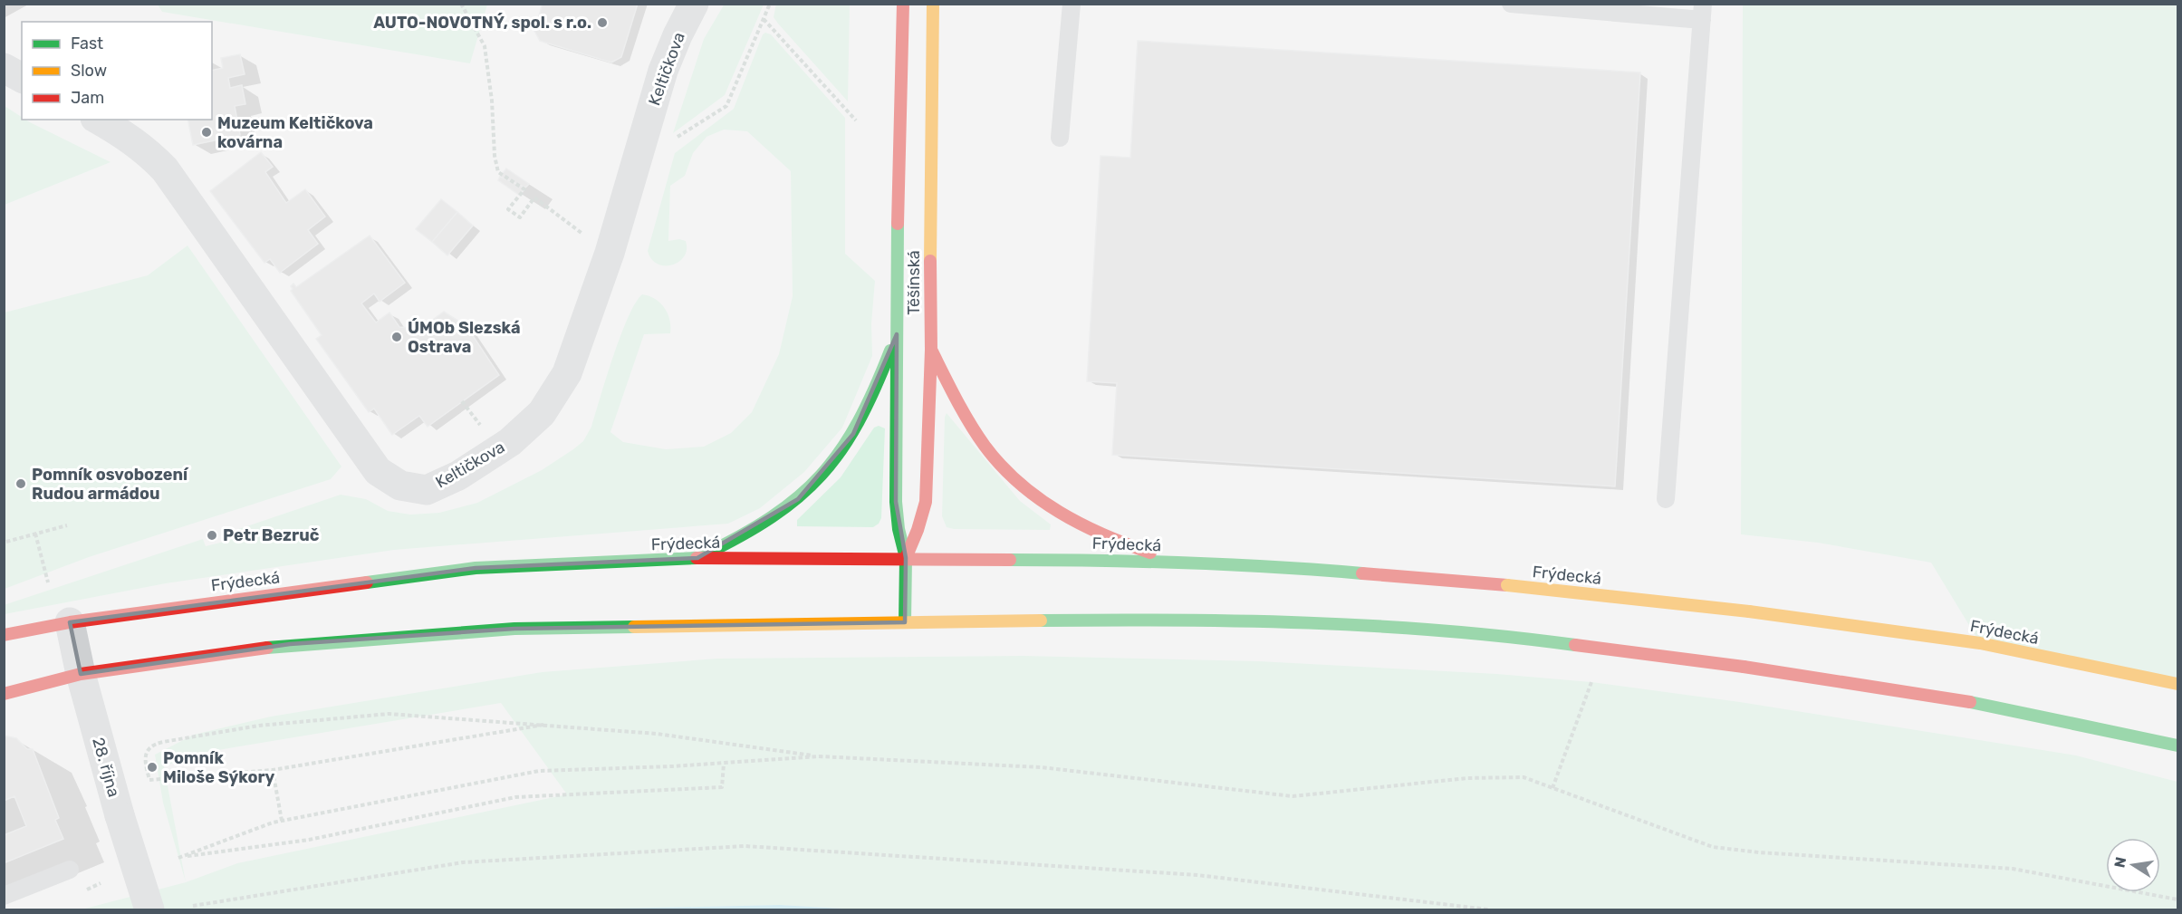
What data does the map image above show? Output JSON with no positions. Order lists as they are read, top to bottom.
{
  "streets": {
    "main road": ["Těšínská", "Frýdecká"],
    "street": ["Keltičkova", "28. října"]
  },
  "crossings": [
    ["Těšínská", "Frýdecká"],
    ["Frýdecká", "28. října"]
  ],
  "places": [
    "AUTO-NOVOTNÝ, spol. s r.o.",
    "Muzeum Keltičkova kovárna",
    "ÚMOb Slezská Ostrava",
    "Pomník osvobození Rudou armádou",
    "Petr Bezruč",
    "Pomník Miloše Sýkory"
  ],
  "legend": ["Fast", "Slow", "Jam"],
  "north": "left"
}
